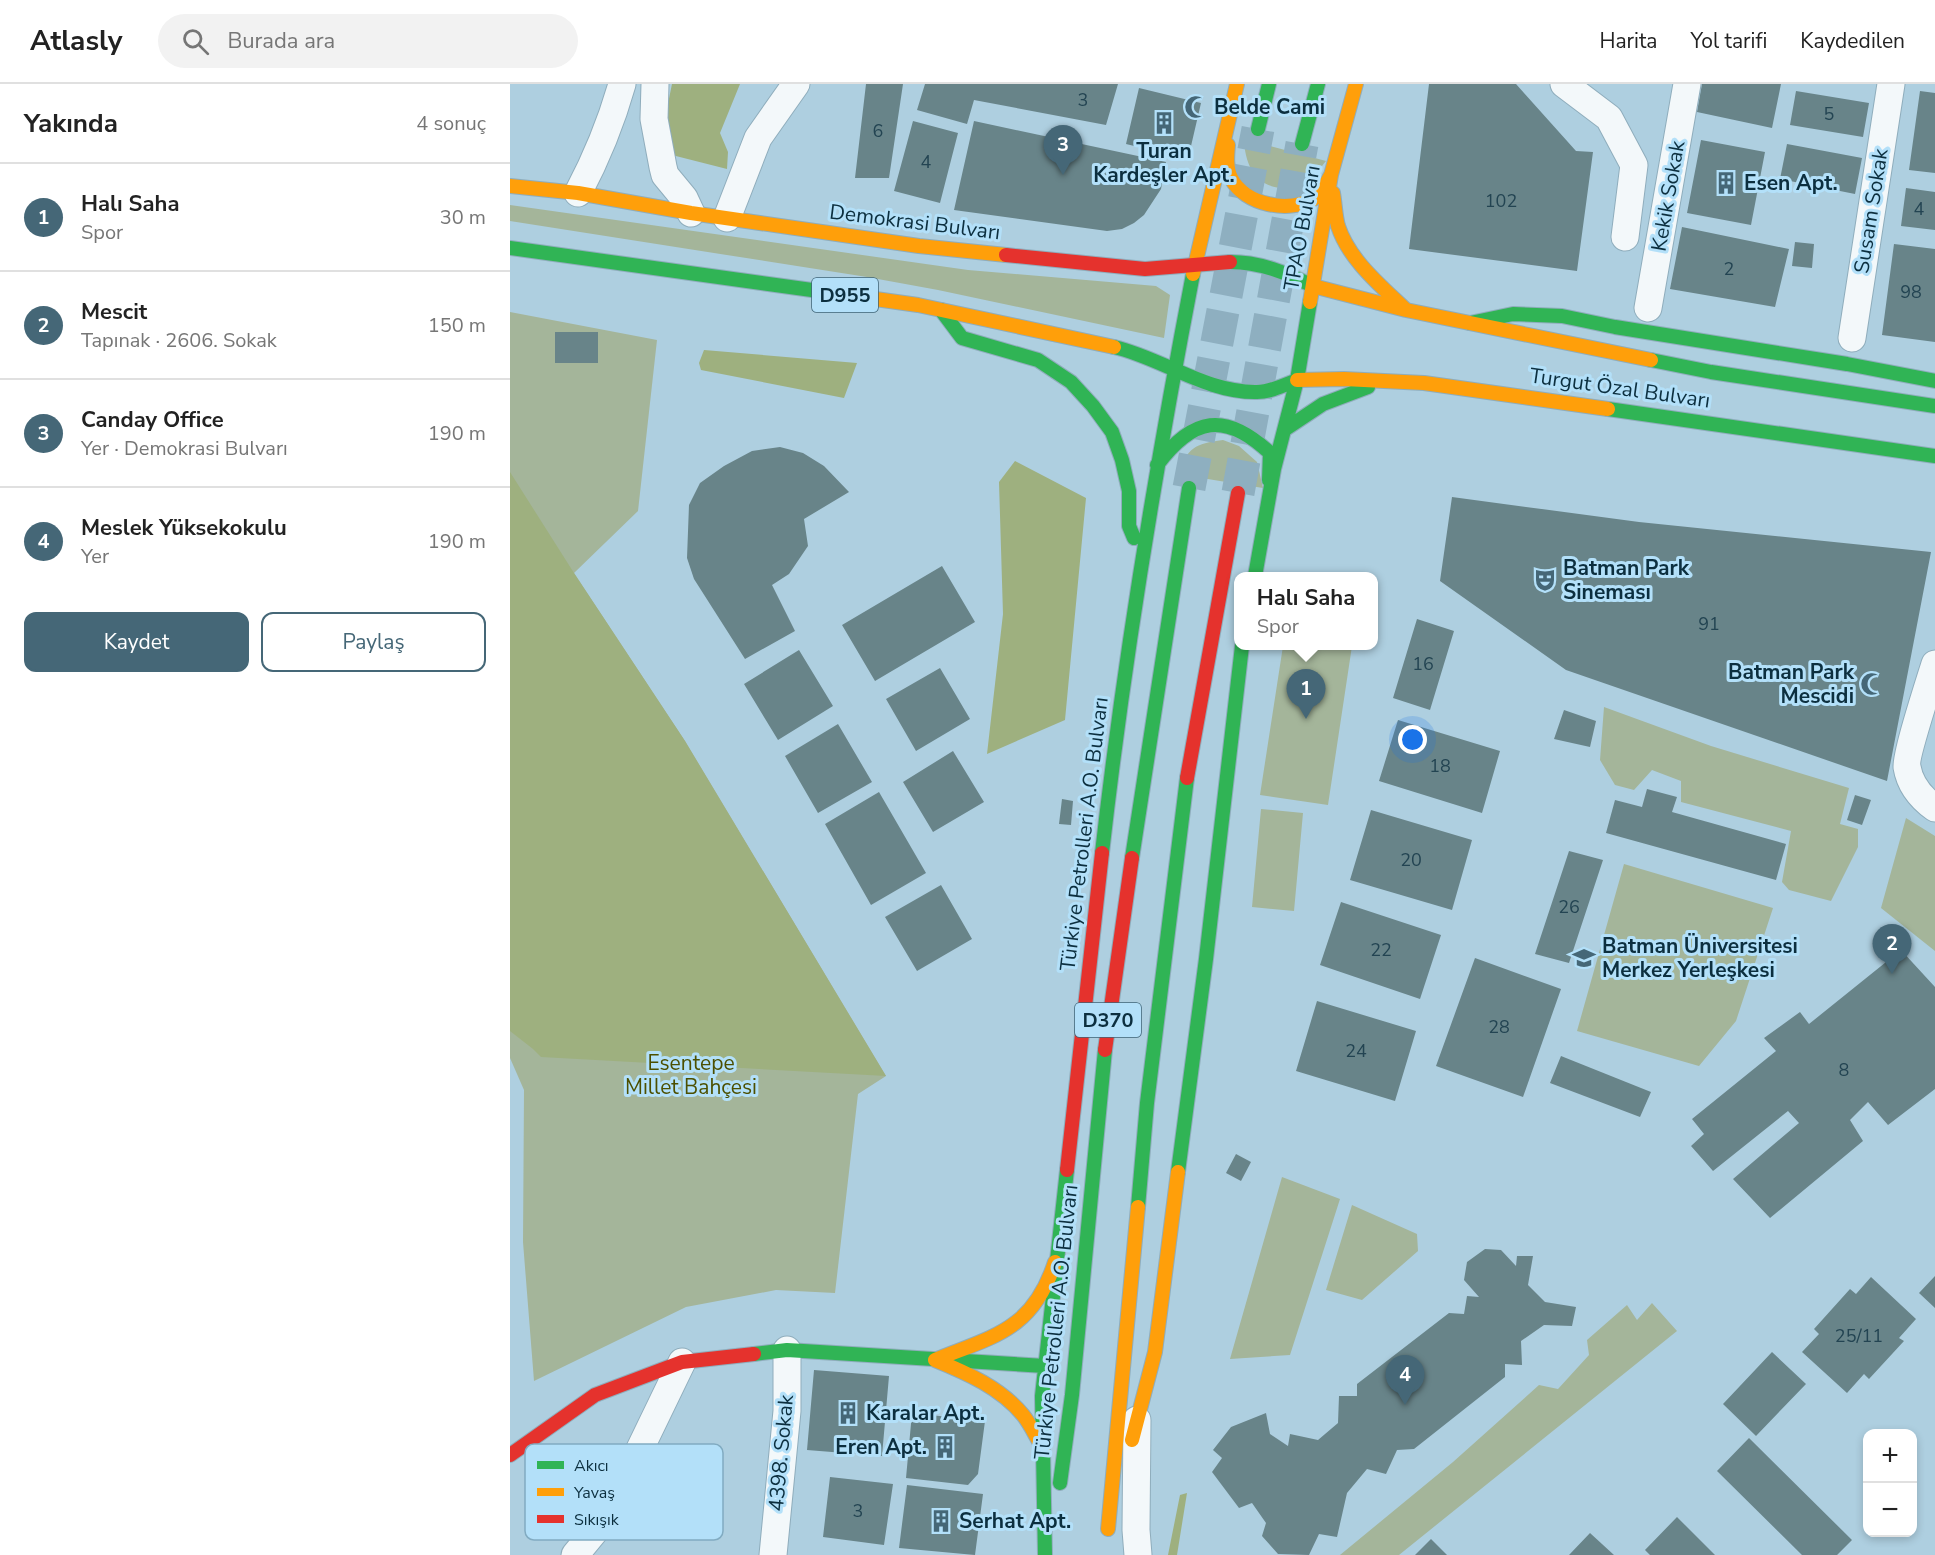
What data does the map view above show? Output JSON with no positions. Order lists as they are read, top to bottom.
{
  "streets": {
    "main road": [
      "Demokrasi Bulvarı",
      "TPAO Bulvarı",
      "D955",
      "Turgut Özal Bulvarı",
      "Türkiye Petrolleri A.O. Bulvarı",
      "D370"
    ],
    "street": ["Kekik Sokak", "Susam Sokak", "4398. Sokak"]
  },
  "crossings": [
    ["Demokrasi Bulvarı", "TPAO Bulvarı"],
    ["Demokrasi Bulvarı", "D955"],
    ["Demokrasi Bulvarı", "Turgut Özal Bulvarı"],
    ["Demokrasi Bulvarı", "Türkiye Petrolleri A.O. Bulvarı"],
    ["TPAO Bulvarı", "D955"],
    ["TPAO Bulvarı", "Turgut Özal Bulvarı"],
    ["TPAO Bulvarı", "Türkiye Petrolleri A.O. Bulvarı"],
    ["D955", "Turgut Özal Bulvarı"],
    ["D955", "Türkiye Petrolleri A.O. Bulvarı"],
    ["Turgut Özal Bulvarı", "Türkiye Petrolleri A.O. Bulvarı"]
  ],
  "parks": ["Esentepe Millet Bahçesi"],
  "places": {
    "mosque": ["Belde Cami", "Batman Park Mescidi"],
    "building": [
      "Turan Kardeşler Apt.",
      "Esen Apt.",
      "Karalar Apt.",
      "Eren Apt.",
      "Serhat Apt."
    ],
    "theatre": ["Batman Park Sineması"],
    "school or university": ["Batman Üniversitesi Merkez Yerleşkesi"]
  },
  "house_numbers": [
    "3",
    "5",
    "6",
    "4",
    "102",
    "4",
    "2",
    "98",
    "91",
    "16",
    "18",
    "20",
    "26",
    "22",
    "28",
    "24",
    "8",
    "25/11",
    "3"
  ],
  "legend": ["Akıcı", "Yavaş", "Sıkışık"],
  "page": {
    "header": "Atlasly",
    "search": "Burada ara",
    "nav": ["Harita", "Yol tarifi", "Kaydedilen"],
    "heading": ["Yakında", "4 sonuç"],
    "pins": [
      "3",
      "1",
      "2",
      "4"
    ],
    "list": [
      {
        "mark": "1",
        "name": "Halı Saha",
        "note": "Spor",
        "value": "30 m"
      },
      {
        "mark": "2",
        "name": "Mescit",
        "note": "Tapınak · 2606. Sokak",
        "value": "150 m"
      },
      {
        "mark": "3",
        "name": "Canday Office",
        "note": "Yer · Demokrasi Bulvarı",
        "value": "190 m"
      },
      {
        "mark": "4",
        "name": "Meslek Yüksekokulu",
        "note": "Yer",
        "value": "190 m"
      }
    ],
    "popup": ["Halı Saha", "Spor"],
    "buttons": ["Kaydet", "Paylaş"],
    "map_buttons": ["+", "−"]
  }
}
